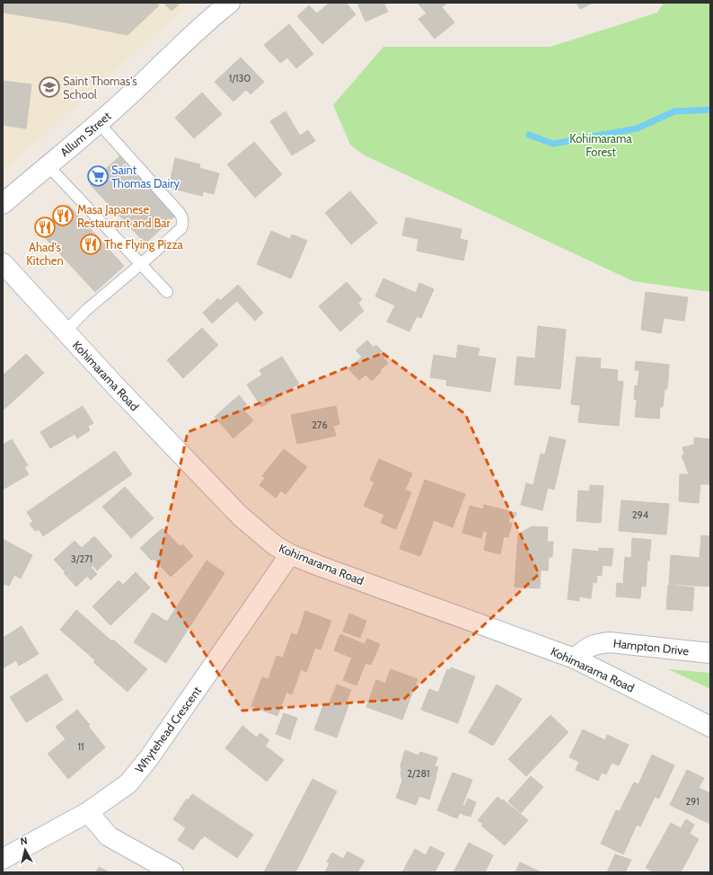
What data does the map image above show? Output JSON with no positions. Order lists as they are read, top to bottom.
{
  "streets": {
    "street": [
      "Allum Street",
      "Kohimarama Road",
      "Hampton Drive",
      "Whytehead Crescent"
    ]
  },
  "crossings": [
    ["Kohimarama Road", "Hampton Drive"],
    ["Kohimarama Road", "Whytehead Crescent"]
  ],
  "parks": ["Kohimarama Forest"],
  "places": {
    "school or university": ["Saint Thomas's School"],
    "supermarket": ["Saint Thomas Dairy"],
    "restaurant": ["Masa Japanese Restaurant and Bar", "Ahad's Kitchen", "The Flying Pizza"]
  },
  "house_numbers": [
    "1/130",
    "276",
    "294",
    "3/271",
    "11",
    "2/281",
    "291"
  ],
  "north": "top"
}
